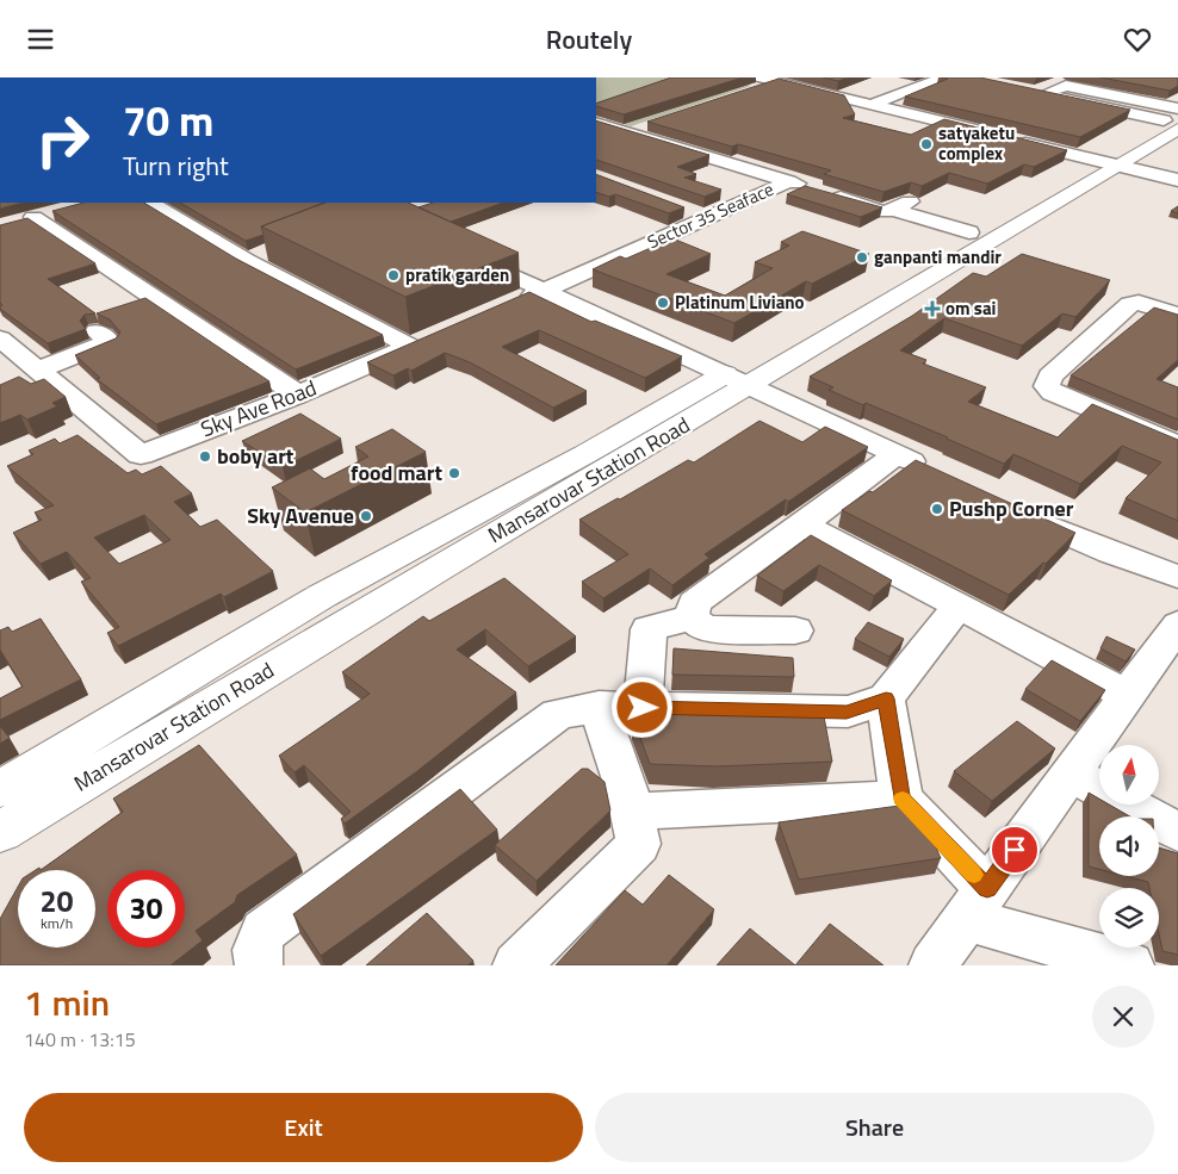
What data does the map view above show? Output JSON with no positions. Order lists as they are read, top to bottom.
{
  "streets": {
    "main road": ["Mansarovar Station Road"],
    "street": ["Sector 35 Seaface", "Sky Ave Road"]
  },
  "places": {
    "other": [
      "satyaketu complex",
      "ganpanti mandir",
      "pratik garden",
      "Platinum Liviano",
      "boby art",
      "food mart",
      "Pushp Corner",
      "Sky Avenue"
    ],
    "health": ["om sai"]
  },
  "north": "top",
  "page": {
    "header": "Routely",
    "turn": ["70 m", "Turn right"],
    "speed": "20 km/h",
    "limit": "30",
    "heading": ["1 min", "140 m · 13:15"],
    "buttons": ["Exit", "Share"]
  }
}
